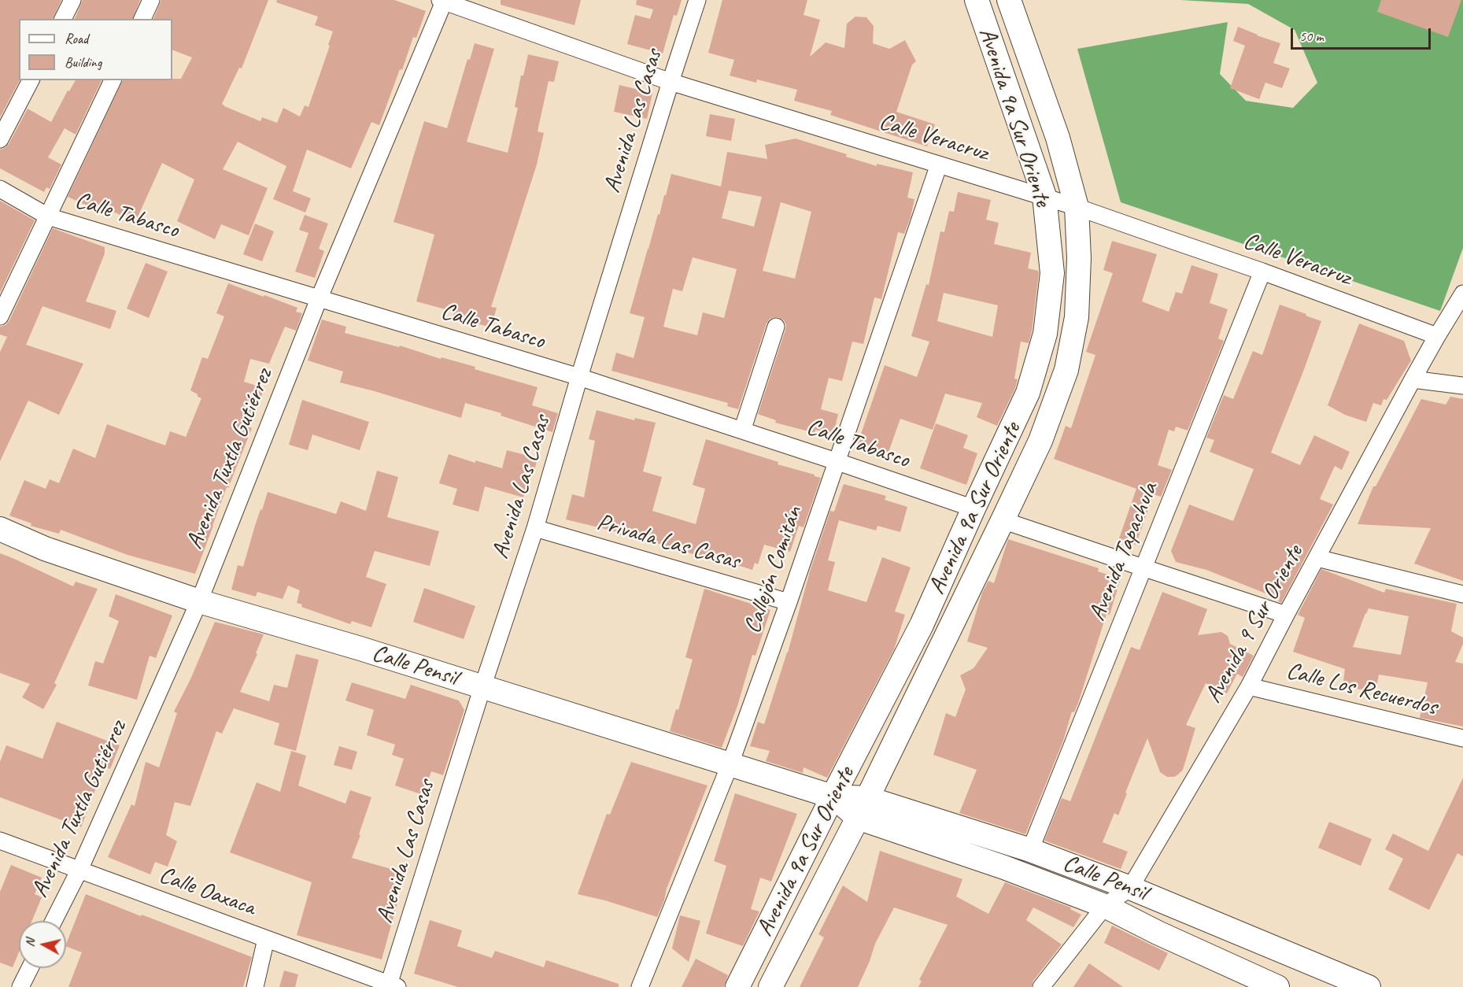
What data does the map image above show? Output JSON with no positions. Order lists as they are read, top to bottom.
{
  "streets": {
    "main road": ["Avenida 9a Sur Oriente", "Calle Pensil"],
    "street": [
      "Avenida Las Casas",
      "Calle Veracruz",
      "Calle Tabasco",
      "Avenida Tuxtla Gutiérrez",
      "Privada Las Casas",
      "Avenida Tapachula",
      "Callejón Comitán",
      "Avenida 9 Sur Oriente",
      "Calle Los Recuerdos",
      "Calle Oaxaca"
    ]
  },
  "crossings": [
    ["Avenida 9a Sur Oriente", "Calle Veracruz"],
    ["Avenida 9a Sur Oriente", "Calle Tabasco"],
    ["Avenida 9a Sur Oriente", "Calle Pensil"],
    ["Avenida Las Casas", "Calle Veracruz"],
    ["Avenida Las Casas", "Calle Tabasco"],
    ["Avenida Las Casas", "Privada Las Casas"],
    ["Avenida Las Casas", "Calle Pensil"],
    ["Avenida Las Casas", "Calle Oaxaca"],
    ["Calle Veracruz", "Avenida Tuxtla Gutiérrez"],
    ["Calle Veracruz", "Avenida Tapachula"],
    ["Calle Veracruz", "Callejón Comitán"],
    ["Calle Veracruz", "Avenida 9 Sur Oriente"],
    ["Calle Tabasco", "Avenida Tuxtla Gutiérrez"],
    ["Calle Tabasco", "Callejón Comitán"],
    ["Avenida Tuxtla Gutiérrez", "Calle Pensil"],
    ["Avenida Tuxtla Gutiérrez", "Calle Oaxaca"],
    ["Privada Las Casas", "Callejón Comitán"],
    ["Avenida Tapachula", "Calle Pensil"],
    ["Callejón Comitán", "Calle Pensil"],
    ["Avenida 9 Sur Oriente", "Calle Pensil"],
    ["Avenida 9 Sur Oriente", "Calle Los Recuerdos"]
  ],
  "legend": ["Road", "Building"],
  "scale_bar": "50 m",
  "north": "left"
}
